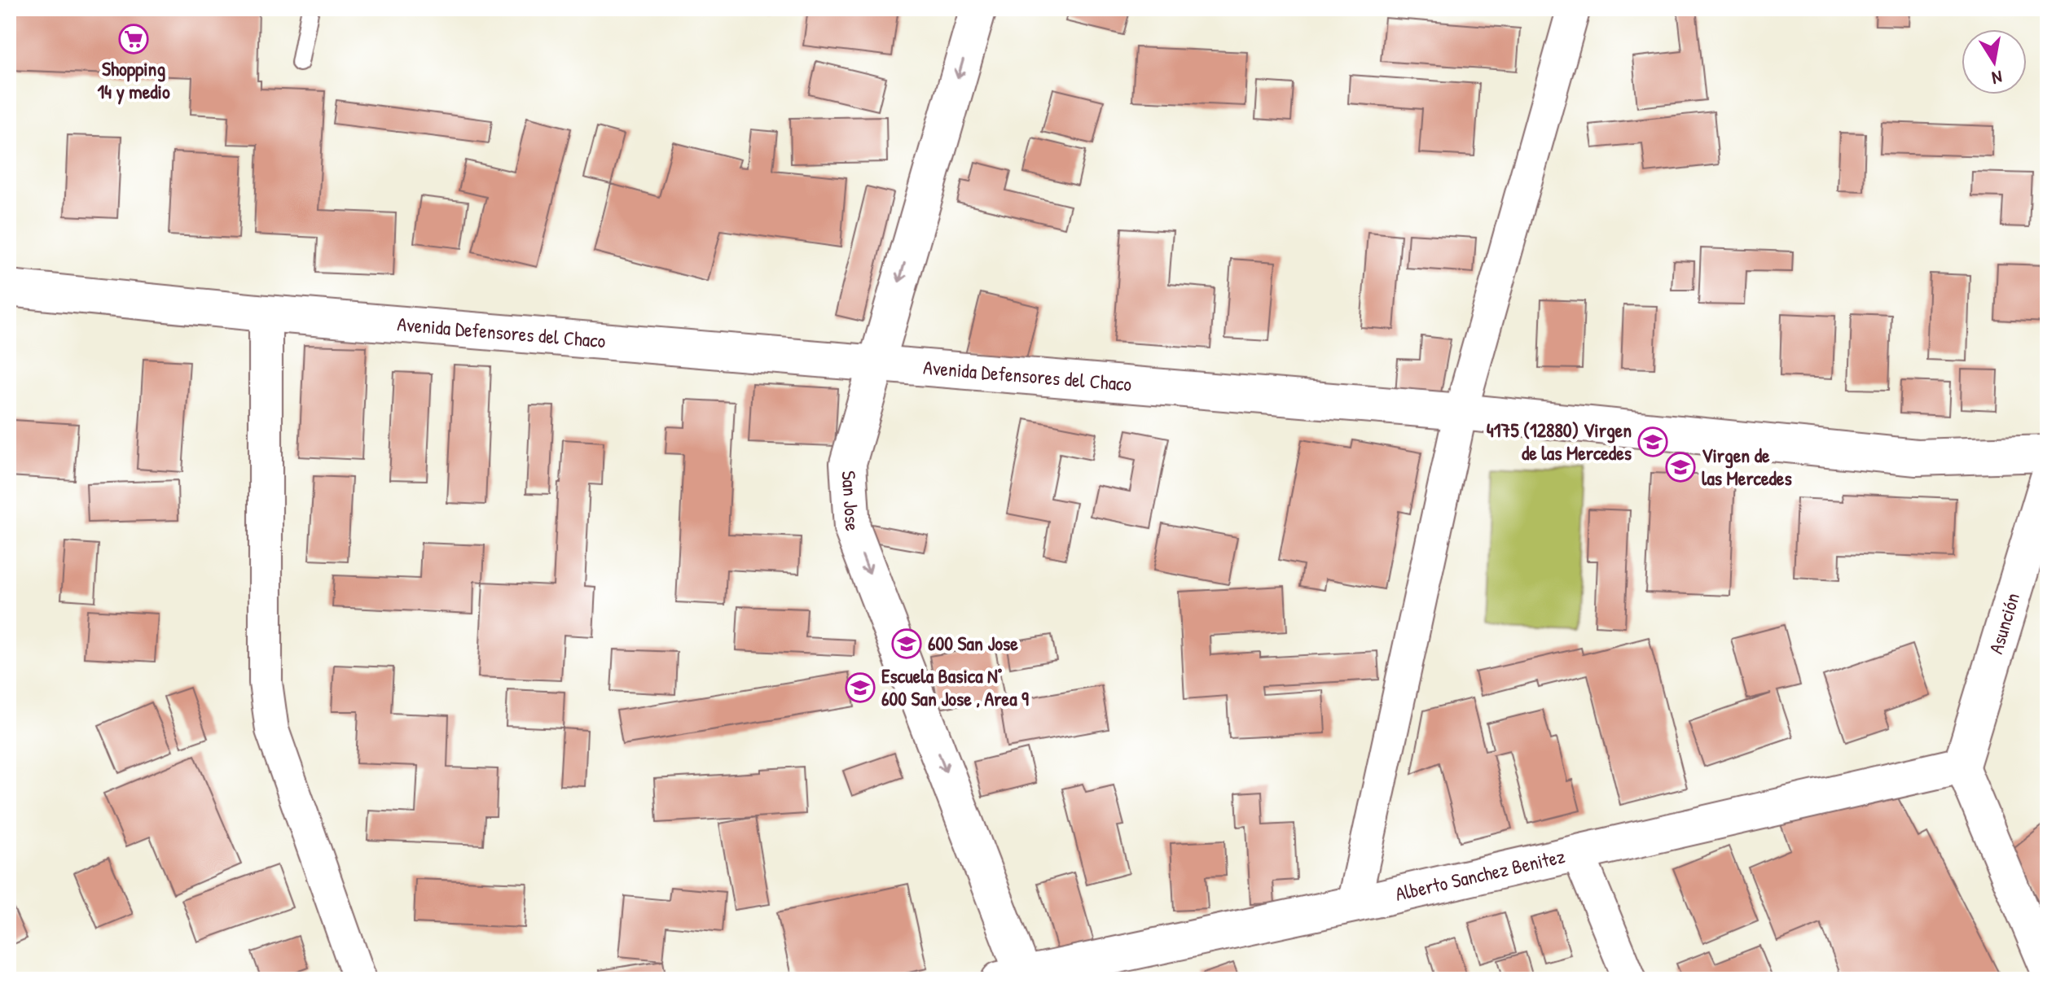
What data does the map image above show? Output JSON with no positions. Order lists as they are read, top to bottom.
{
  "streets": {
    "street": [
      "Avenida Defensores del Chaco",
      "San Jose",
      "Asunción",
      "Alberto Sanchez Benitez"
    ]
  },
  "crossings": [
    ["Avenida Defensores del Chaco", "San Jose"],
    ["San Jose", "Alberto Sanchez Benitez"],
    ["Asunción", "Alberto Sanchez Benitez"]
  ],
  "one_way": ["San Jose"],
  "places": {
    "supermarket": ["Shopping 14 y medio"],
    "school or university": [
      "4175 (12880) Virgen de las Mercedes",
      "Virgen de las Mercedes",
      "600 San Jose",
      "Escuela Basica N° 600 San Jose , Area 9"
    ]
  },
  "north": "bottom"
}
